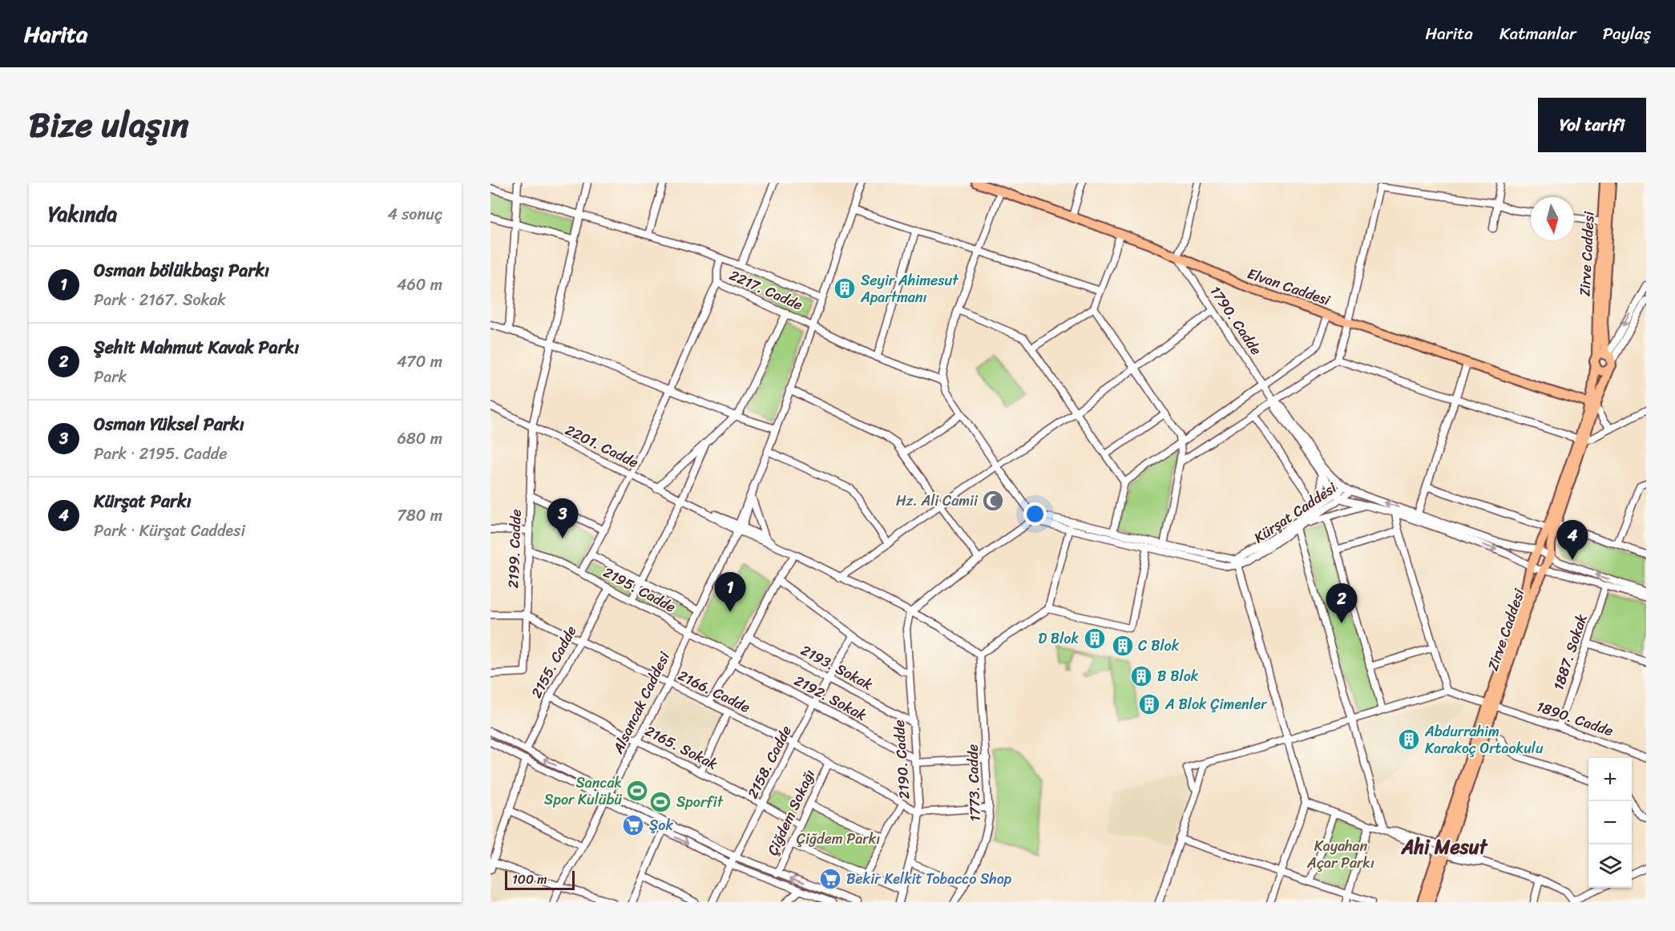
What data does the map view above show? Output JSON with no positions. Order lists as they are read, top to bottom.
{
  "streets": {
    "main road": ["Zirve Caddesi", "Elvan Caddesi"],
    "street": [
      "2217. Cadde",
      "1790. Cadde",
      "2201. Cadde",
      "Kürşat Caddesi",
      "2199. Cadde",
      "2195. Cadde",
      "1887. Sokak",
      "2155. Cadde",
      "2193. Sokak",
      "2166. Cadde",
      "2192. Sokak",
      "Alsancak Caddesi",
      "1890. Cadde",
      "2165. Sokak",
      "2190. Cadde",
      "2158. Cadde",
      "1773. Cadde",
      "Çiğdem Sokağı"
    ]
  },
  "crossings": [
    ["Zirve Caddesi", "Elvan Caddesi"],
    ["Zirve Caddesi", "Kürşat Caddesi"],
    ["Zirve Caddesi", "1890. Cadde"],
    ["Elvan Caddesi", "1790. Cadde"],
    ["2217. Cadde", "2201. Cadde"],
    ["2217. Cadde", "2195. Cadde"],
    ["1790. Cadde", "Kürşat Caddesi"],
    ["2201. Cadde", "2199. Cadde"],
    ["2201. Cadde", "Alsancak Caddesi"],
    ["2201. Cadde", "2190. Cadde"],
    ["2201. Cadde", "1773. Cadde"],
    ["2199. Cadde", "2195. Cadde"],
    ["2199. Cadde", "2166. Cadde"],
    ["2195. Cadde", "2155. Cadde"],
    ["2195. Cadde", "2192. Sokak"],
    ["2195. Cadde", "Alsancak Caddesi"],
    ["1887. Sokak", "1890. Cadde"],
    ["2155. Cadde", "2166. Cadde"],
    ["2155. Cadde", "2165. Sokak"],
    ["2193. Sokak", "2190. Cadde"],
    ["2193. Sokak", "2158. Cadde"],
    ["2166. Cadde", "Alsancak Caddesi"],
    ["2166. Cadde", "2190. Cadde"],
    ["2166. Cadde", "2158. Cadde"],
    ["2166. Cadde", "Çiğdem Sokağı"],
    ["2192. Sokak", "2190. Cadde"],
    ["2192. Sokak", "2158. Cadde"],
    ["Alsancak Caddesi", "2165. Sokak"],
    ["2165. Sokak", "2158. Cadde"],
    ["2165. Sokak", "Çiğdem Sokağı"]
  ],
  "districts": ["Ahi Mesut"],
  "parks": ["Çiğdem Parkı", "Kayahan Açar Parkı"],
  "places": {
    "building": [
      "Seyir Ahimesut Apartmanı",
      "D Blok",
      "C Blok",
      "B Blok",
      "A Blok Çimenler",
      "Abdurrahim Karakoç Ortaokulu"
    ],
    "mosque": ["Hz. Ali Camii"],
    "sports": ["Sancak Spor Kulübü", "Sporfit"],
    "supermarket": ["Şok", "Bekir Kelkit Tobacco Shop"]
  },
  "scale_bar": "100 m",
  "north": "bottom",
  "page": {
    "header": "Harita",
    "nav": ["Harita", "Katmanlar", "Paylaş"],
    "title": "Bize ulaşın",
    "buttons": "Yol tarifi",
    "heading": ["Yakında", "4 sonuç"],
    "list": [
      {
        "mark": "1",
        "name": "Osman bölükbaşı Parkı",
        "note": "Park · 2167. Sokak",
        "value": "460 m"
      },
      {
        "mark": "2",
        "name": "Şehit Mahmut Kavak Parkı",
        "note": "Park",
        "value": "470 m"
      },
      {
        "mark": "3",
        "name": "Osman Yüksel Parkı",
        "note": "Park · 2195. Cadde",
        "value": "680 m"
      },
      {
        "mark": "4",
        "name": "Kürşat Parkı",
        "note": "Park · Kürşat Caddesi",
        "value": "780 m"
      }
    ],
    "pins": [
      "3",
      "4",
      "1",
      "2"
    ],
    "map_buttons": ["+", "−"],
    "scale": "100 m"
  }
}
